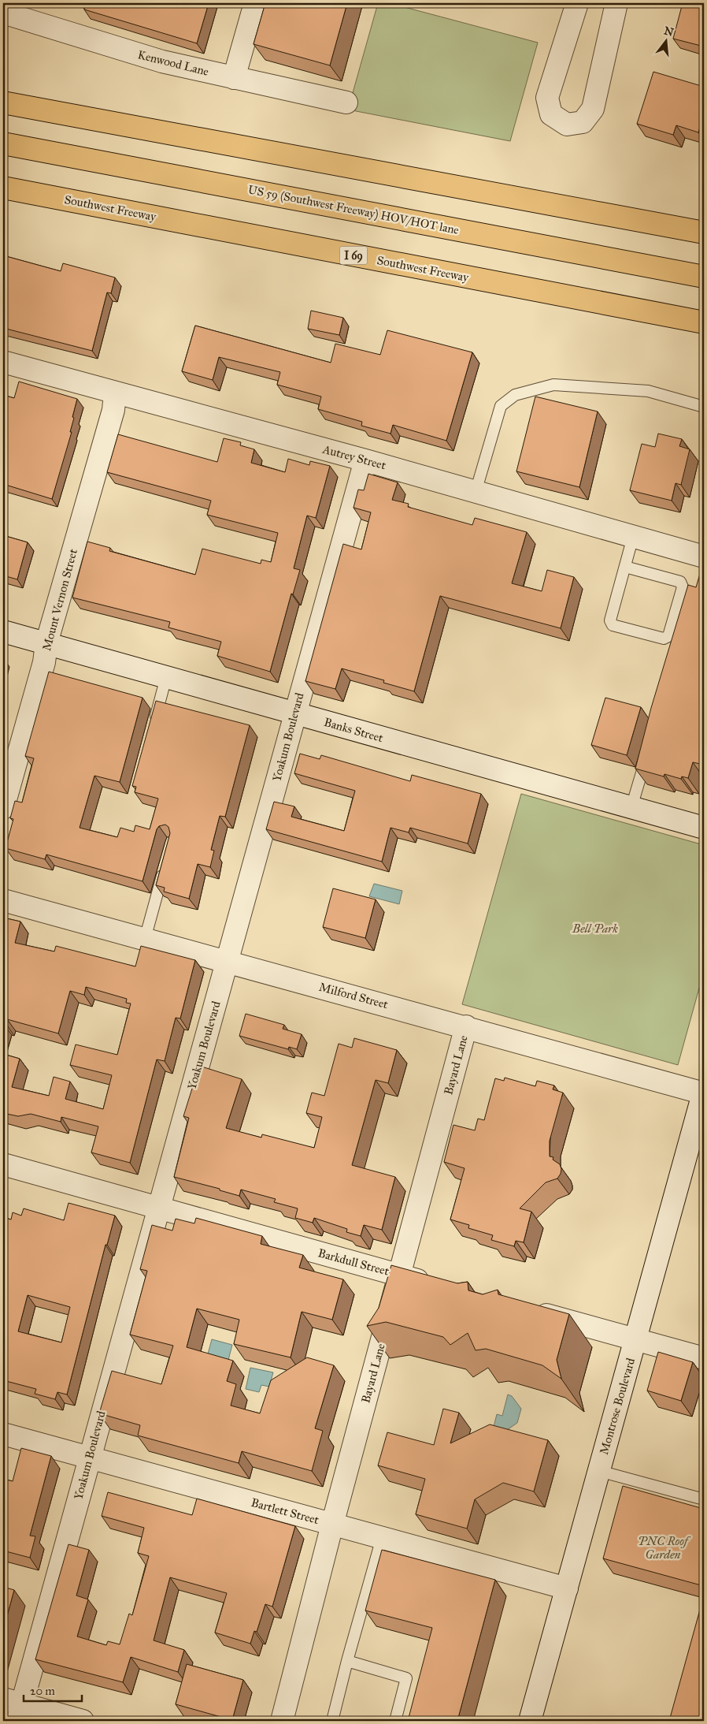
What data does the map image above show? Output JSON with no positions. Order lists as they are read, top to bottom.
{
  "streets": {
    "highway": ["Southwest Freeway", "US 59 (Southwest Freeway) HOV/HOT lane", "I 69"],
    "street": [
      "Kenwood Lane",
      "Autrey Street",
      "Mount Vernon Street",
      "Banks Street",
      "Yoakum Boulevard",
      "Milford Street",
      "Bayard Lane",
      "Barkdull Street",
      "Montrose Boulevard",
      "Bartlett Street"
    ]
  },
  "crossings": [
    ["Autrey Street", "Mount Vernon Street"],
    ["Autrey Street", "Yoakum Boulevard"],
    ["Mount Vernon Street", "Banks Street"],
    ["Banks Street", "Yoakum Boulevard"],
    ["Yoakum Boulevard", "Milford Street"],
    ["Yoakum Boulevard", "Barkdull Street"],
    ["Yoakum Boulevard", "Bartlett Street"],
    ["Milford Street", "Bayard Lane"],
    ["Milford Street", "Montrose Boulevard"],
    ["Bayard Lane", "Barkdull Street"],
    ["Bayard Lane", "Bartlett Street"],
    ["Montrose Boulevard", "Bartlett Street"]
  ],
  "parks": ["Bell Park", "PNC Roof Garden"],
  "scale_bar": "20 m",
  "north": "top"
}
